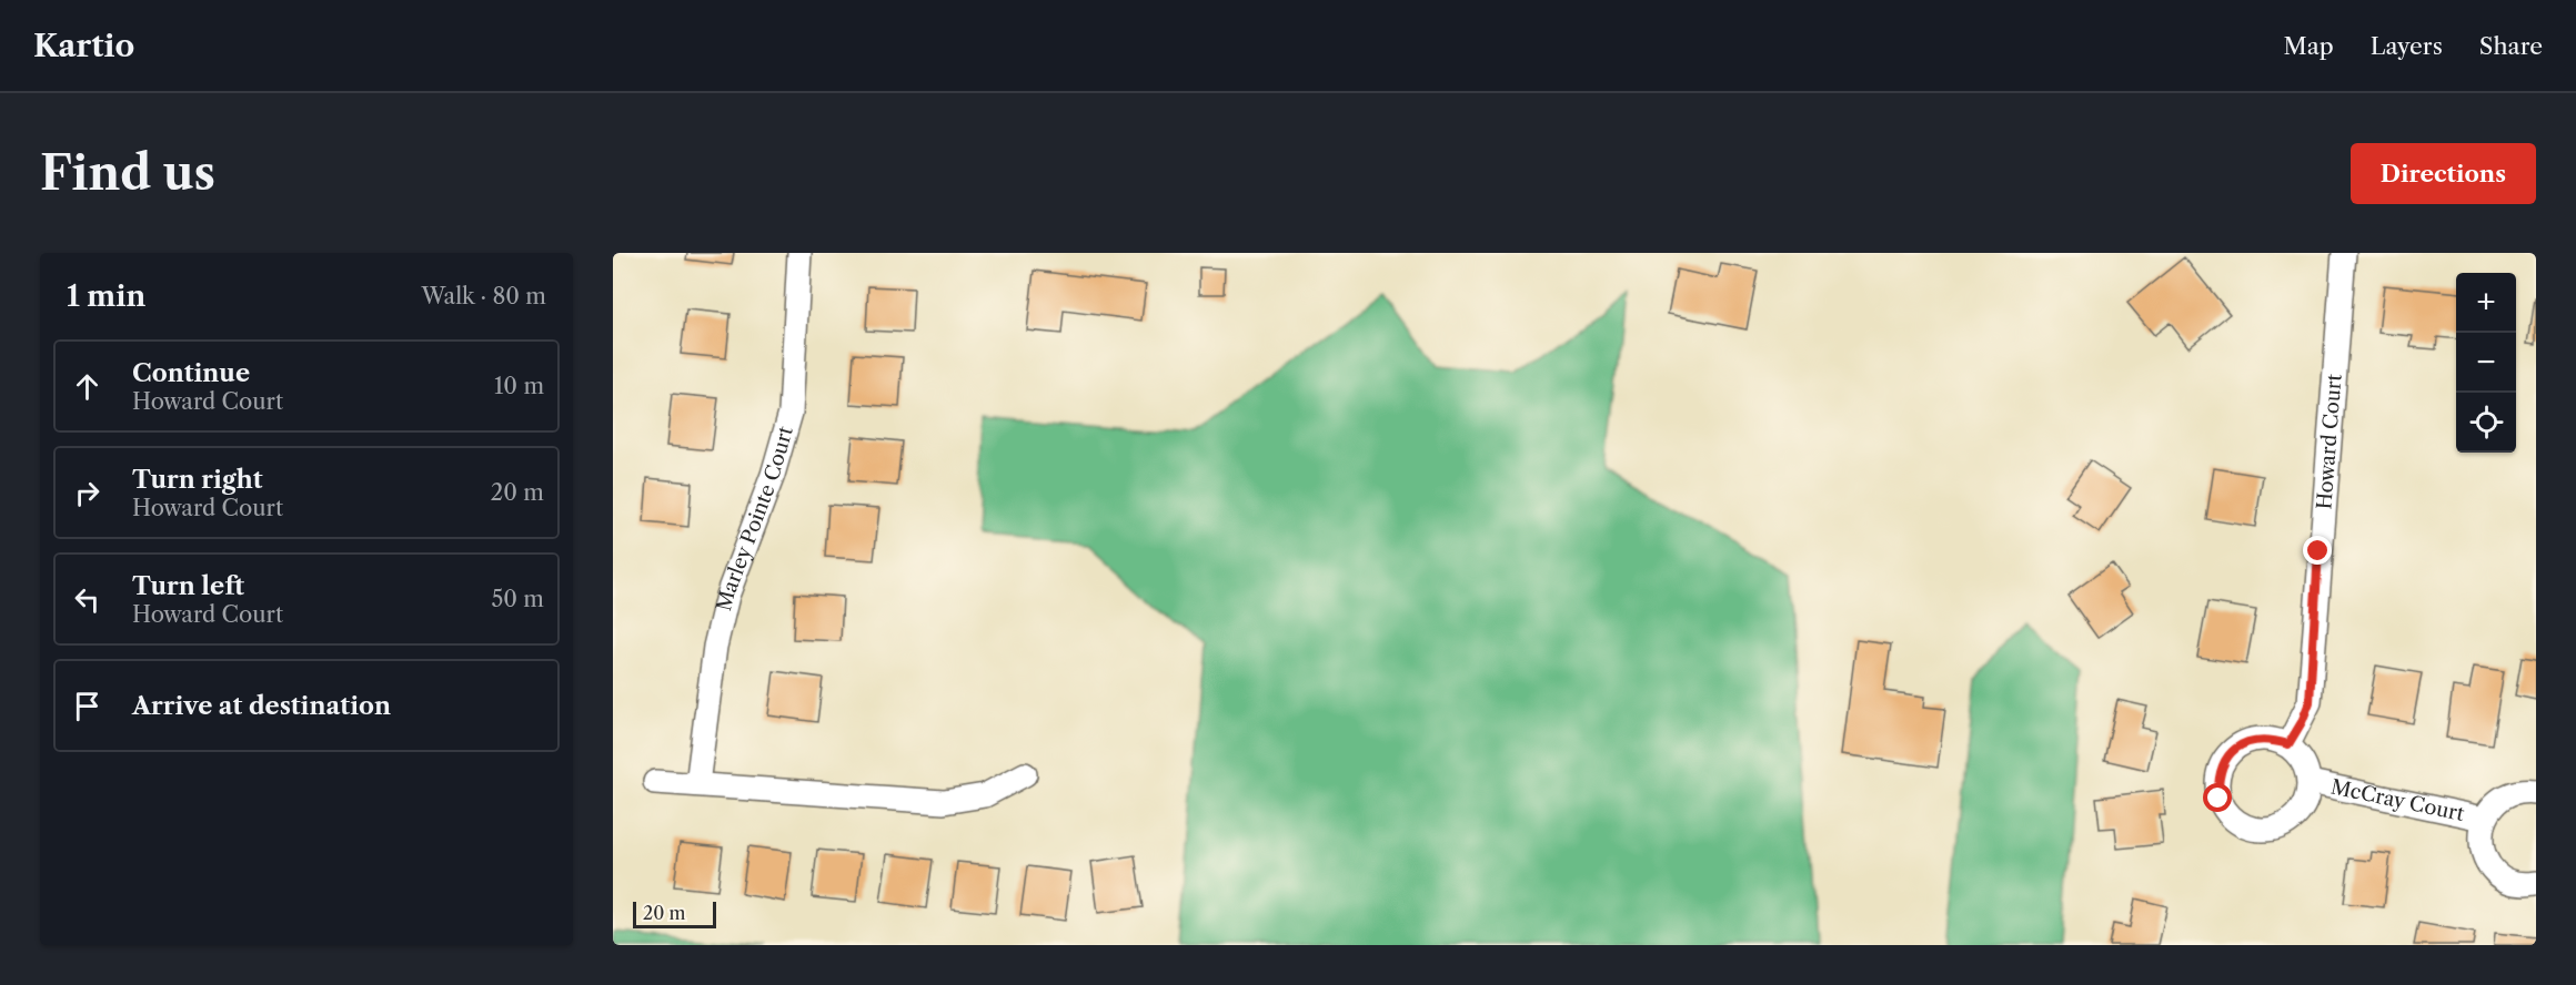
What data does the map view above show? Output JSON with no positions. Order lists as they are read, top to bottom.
{
  "streets": {
    "street": ["Howard Court", "Marley Pointe Court", "McCray Court"]
  },
  "crossings": [
    ["Howard Court", "McCray Court"]
  ],
  "scale_bar": "20 m",
  "page": {
    "header": "Kartio",
    "nav": ["Map", "Layers", "Share"],
    "buttons": "Directions",
    "title": "Find us",
    "heading": ["1 min", "Walk · 80 m"],
    "map_buttons": ["+", "−"],
    "list": [
      ["Continue", "Howard Court", "10 m"],
      ["Turn right", "Howard Court", "20 m"],
      ["Turn left", "Howard Court", "50 m"],
      "Arrive at destination"
    ],
    "scale": "20 m"
  }
}
